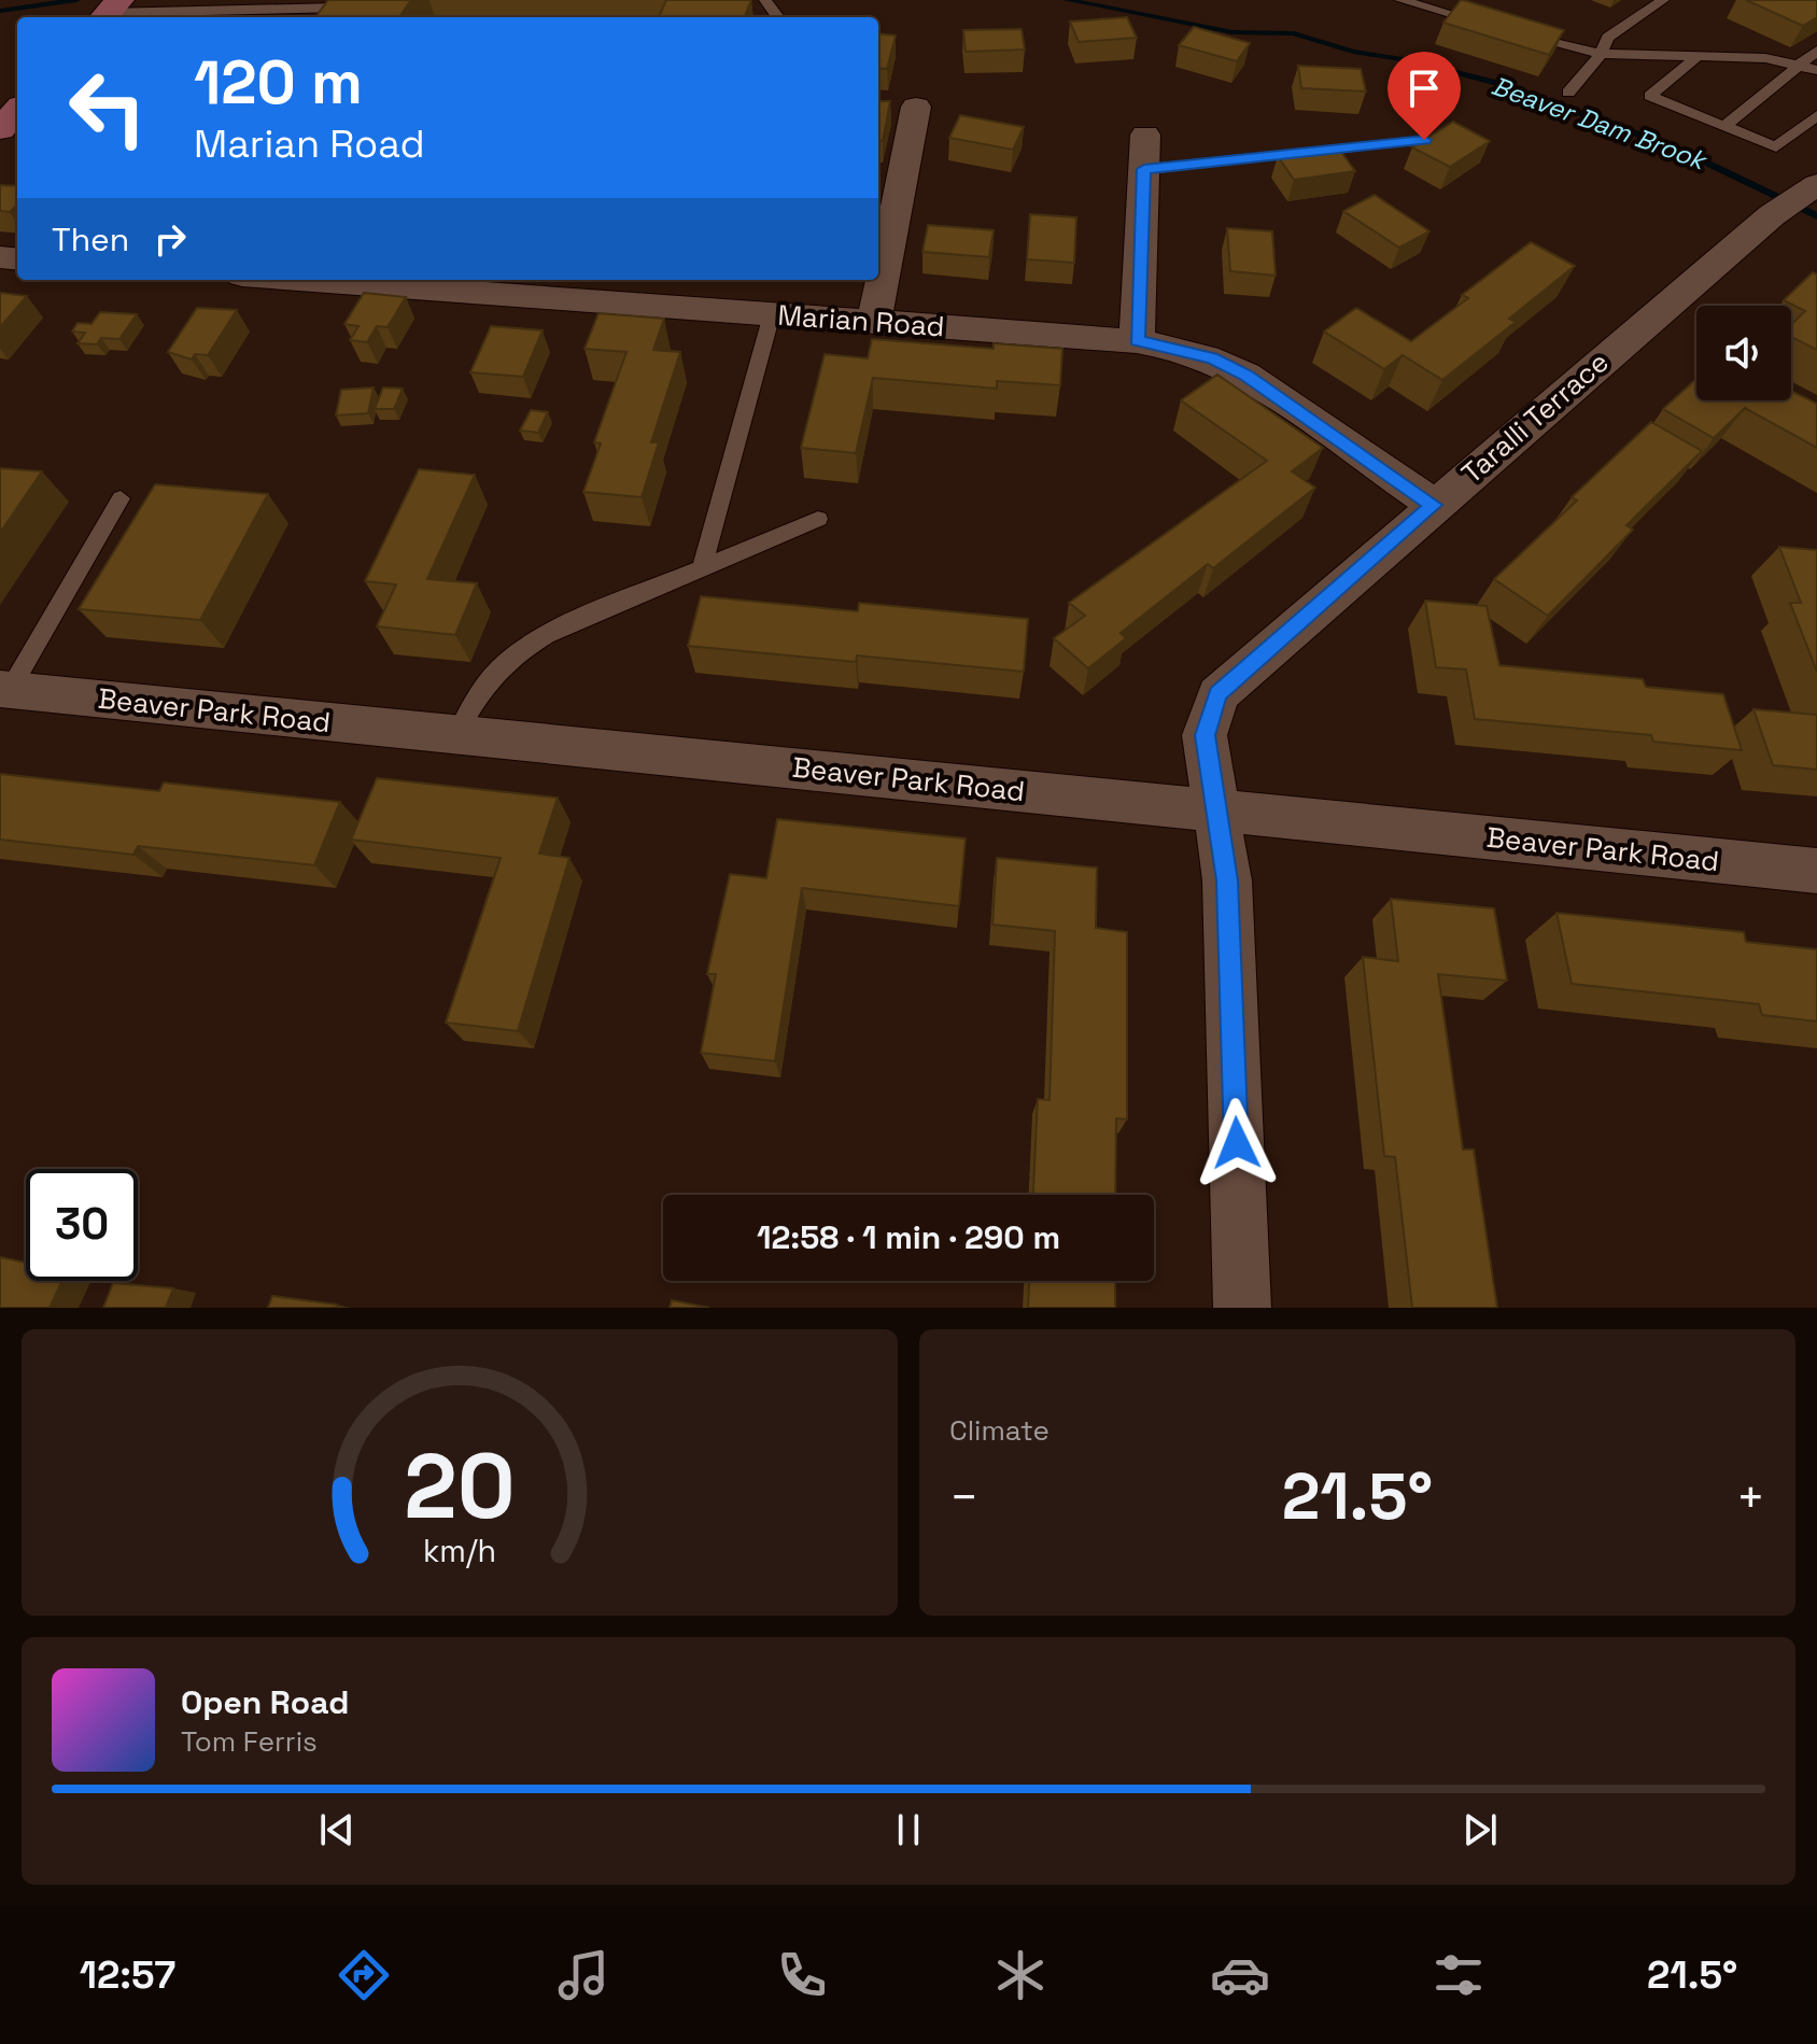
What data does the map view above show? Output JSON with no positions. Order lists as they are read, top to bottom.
{
  "streets": {
    "street": ["Marian Road", "Taralli Terrace", "Beaver Park Road"]
  },
  "crossings": [
    ["Marian Road", "Taralli Terrace"],
    ["Taralli Terrace", "Beaver Park Road"]
  ],
  "water": ["Beaver Dam Brook"],
  "page": {
    "turn": ["120 m", "Marian Road"],
    "then": "Then",
    "limit": "30",
    "trip": "12:58 · 1 min · 290 m",
    "tile": "Climate",
    "heat": ["−", "21.5°", "+"],
    "song": ["Open Road", "Tom Ferris"],
    "tabs": ["12:57", "21.5°"],
    "gauge": ["20", "km/h"]
  }
}
